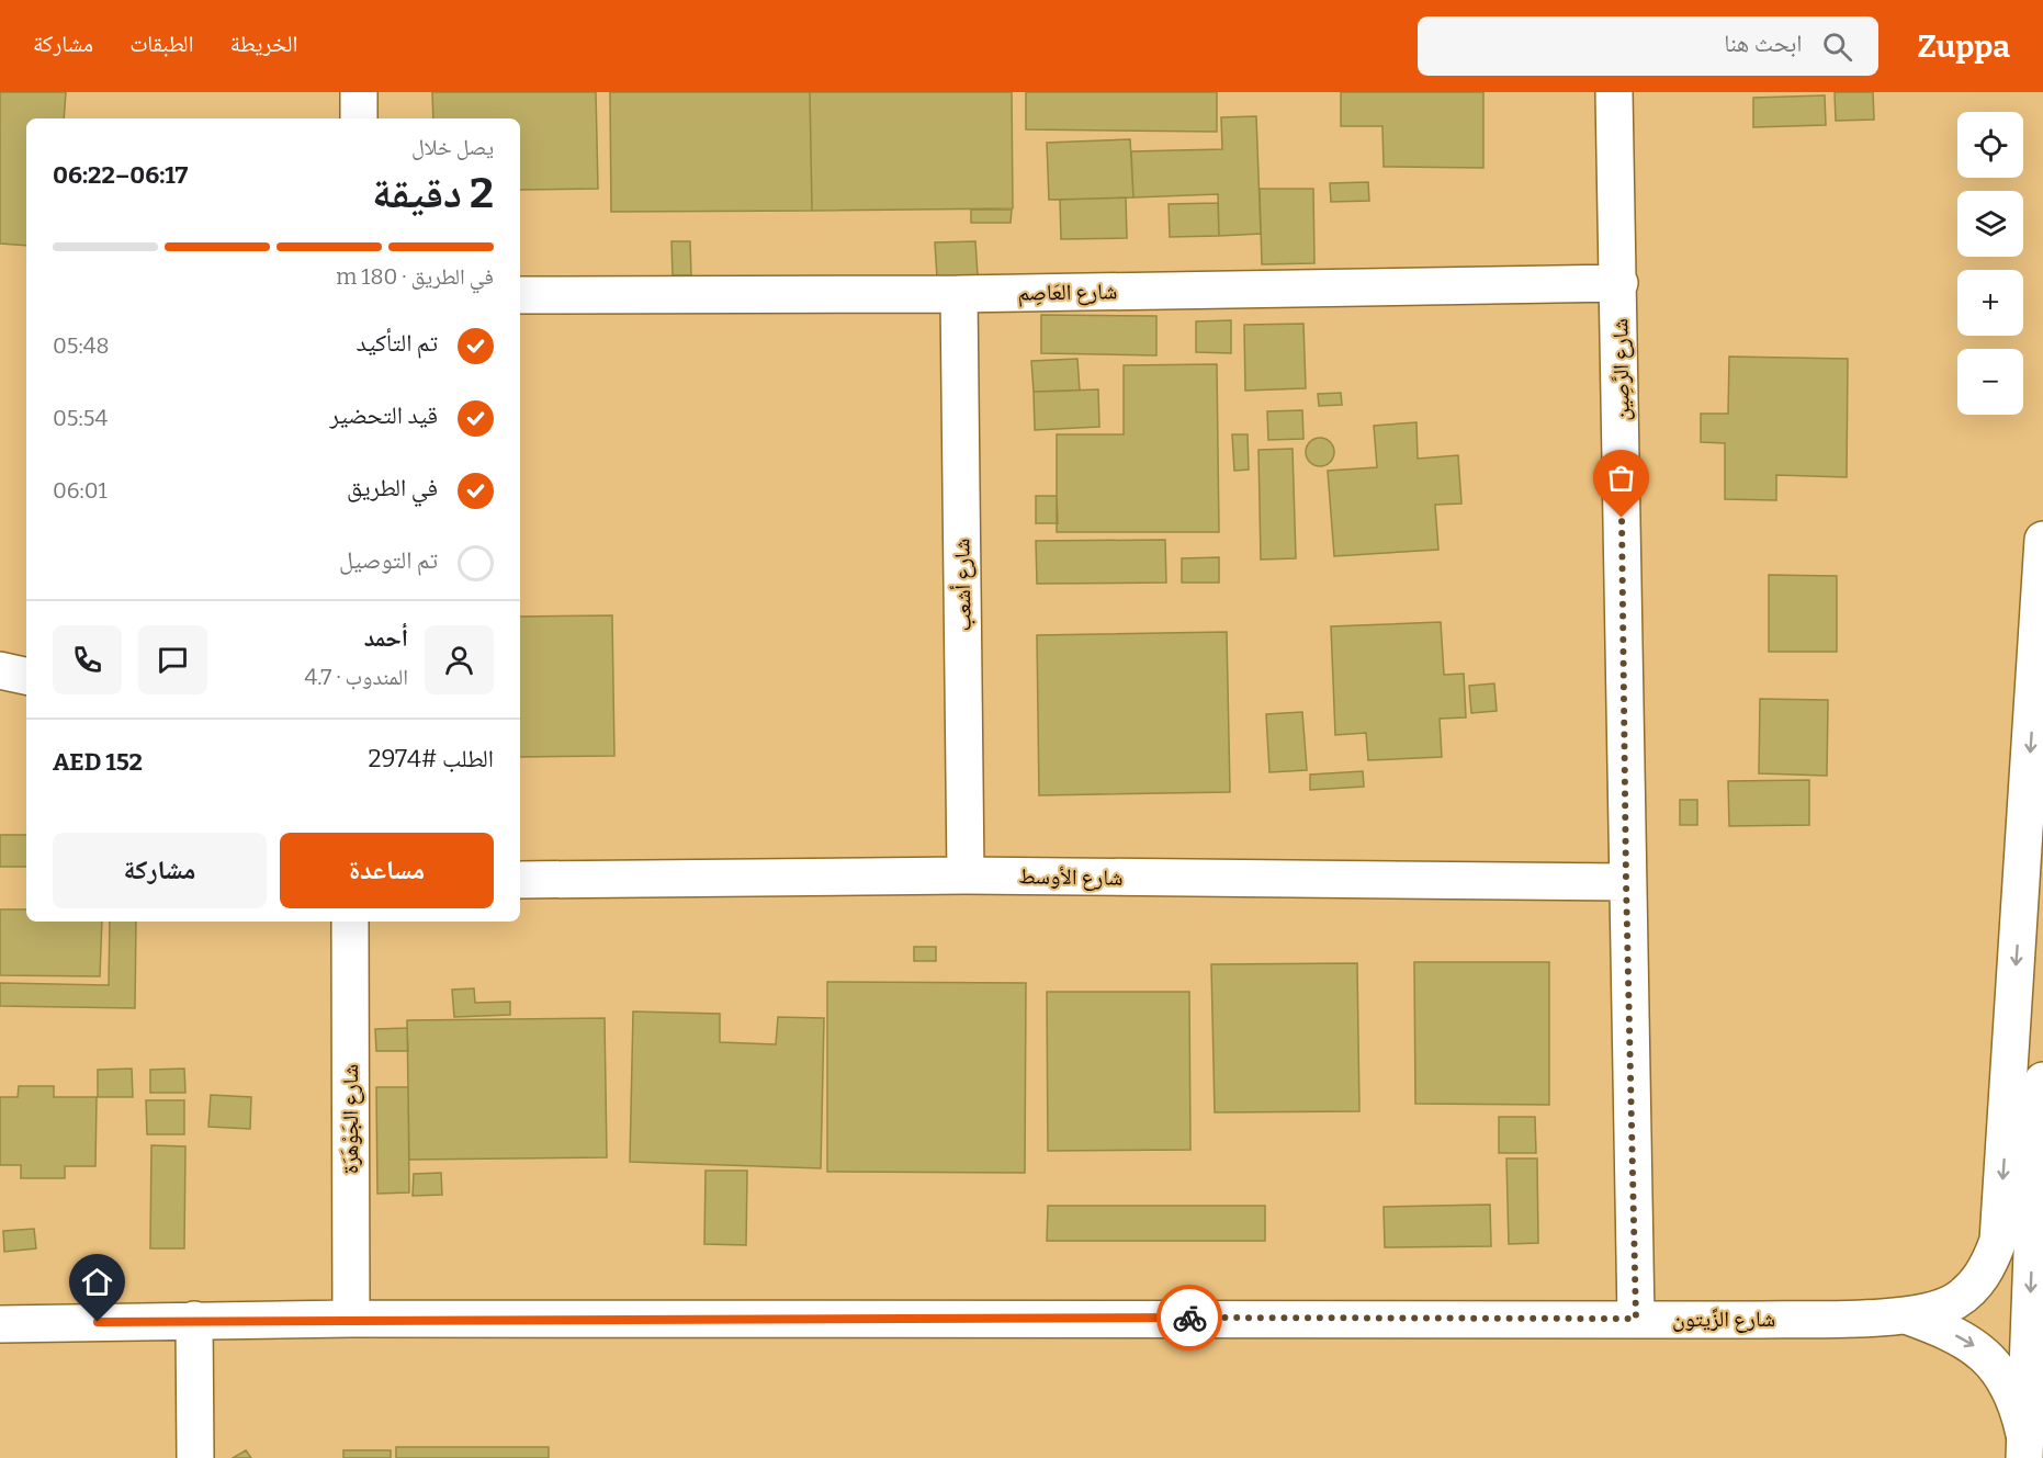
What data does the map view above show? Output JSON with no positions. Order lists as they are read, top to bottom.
{
  "streets": {
    "street": [
      "شارع العَاصِم",
      "شارع الرَّصِين",
      "شارع أشعب",
      "شارع الأوسط",
      "شارع الجَوْهَرَة",
      "شارع الزَّيتون"
    ]
  },
  "crossings": [
    ["شارع العَاصِم", "شارع الرَّصِين"],
    ["شارع العَاصِم", "شارع أشعب"],
    ["شارع الرَّصِين", "شارع الأوسط"],
    ["شارع الرَّصِين", "شارع الزَّيتون"],
    ["شارع أشعب", "شارع الأوسط"],
    ["شارع الجَوْهَرَة", "شارع الزَّيتون"]
  ],
  "page": {
    "header": "Zuppa",
    "search": "ابحث هنا",
    "nav": ["الخريطة", "الطبقات", "مشاركة"],
    "map_buttons": ["+", "−"],
    "heading": ["2 دقيقة", "يصل خلال", "06:17–06:22"],
    "panel": [
      "أحمد",
      "المندوب · 4.7",
      "الطلب #2974",
      "AED 152"
    ],
    "bar": "في الطريق · 180 m",
    "list": [
      ["تم التأكيد", "05:48"],
      ["قيد التحضير", "05:54"],
      ["في الطريق", "06:01"],
      "تم التوصيل"
    ],
    "buttons": ["مساعدة", "مشاركة"]
  }
}
